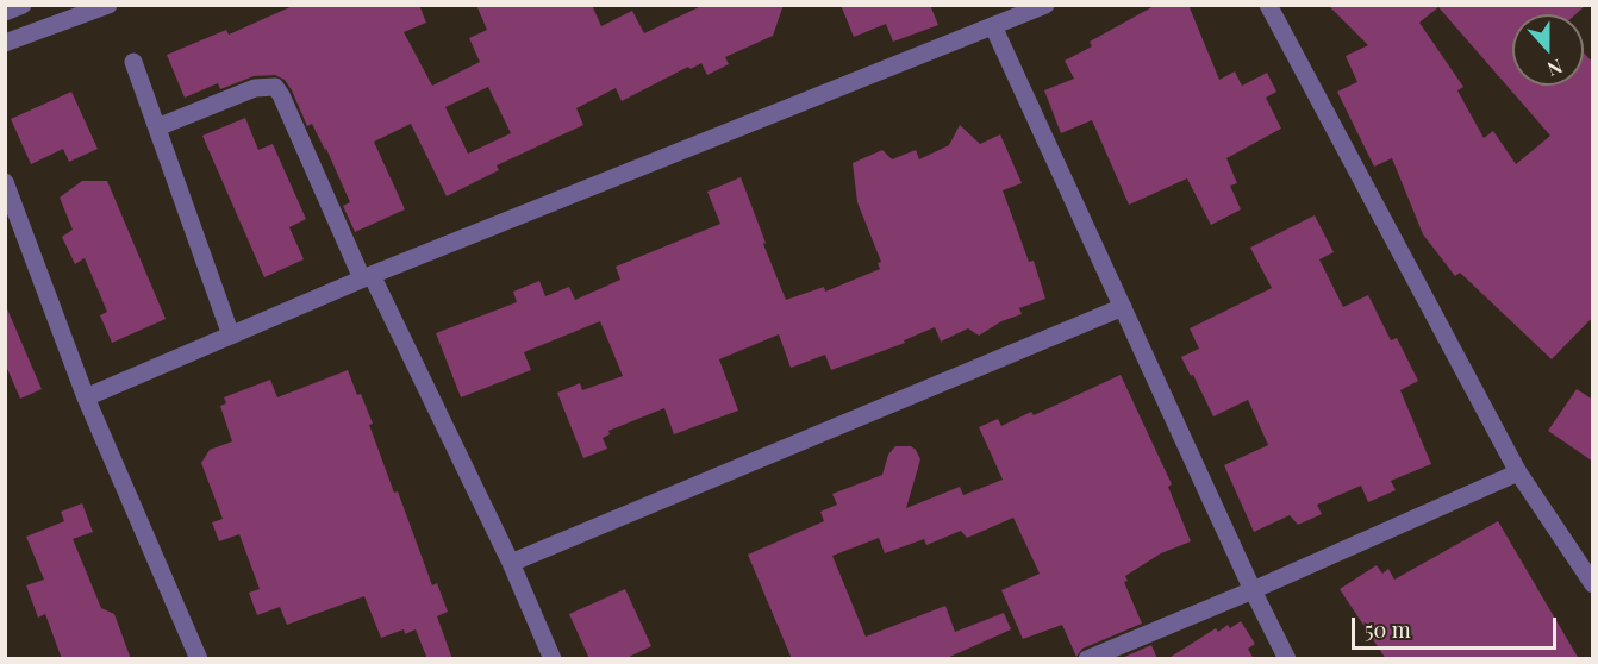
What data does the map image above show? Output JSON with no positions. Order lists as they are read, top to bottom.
{
  "scale_bar": "50 m",
  "north": "bottom"
}
